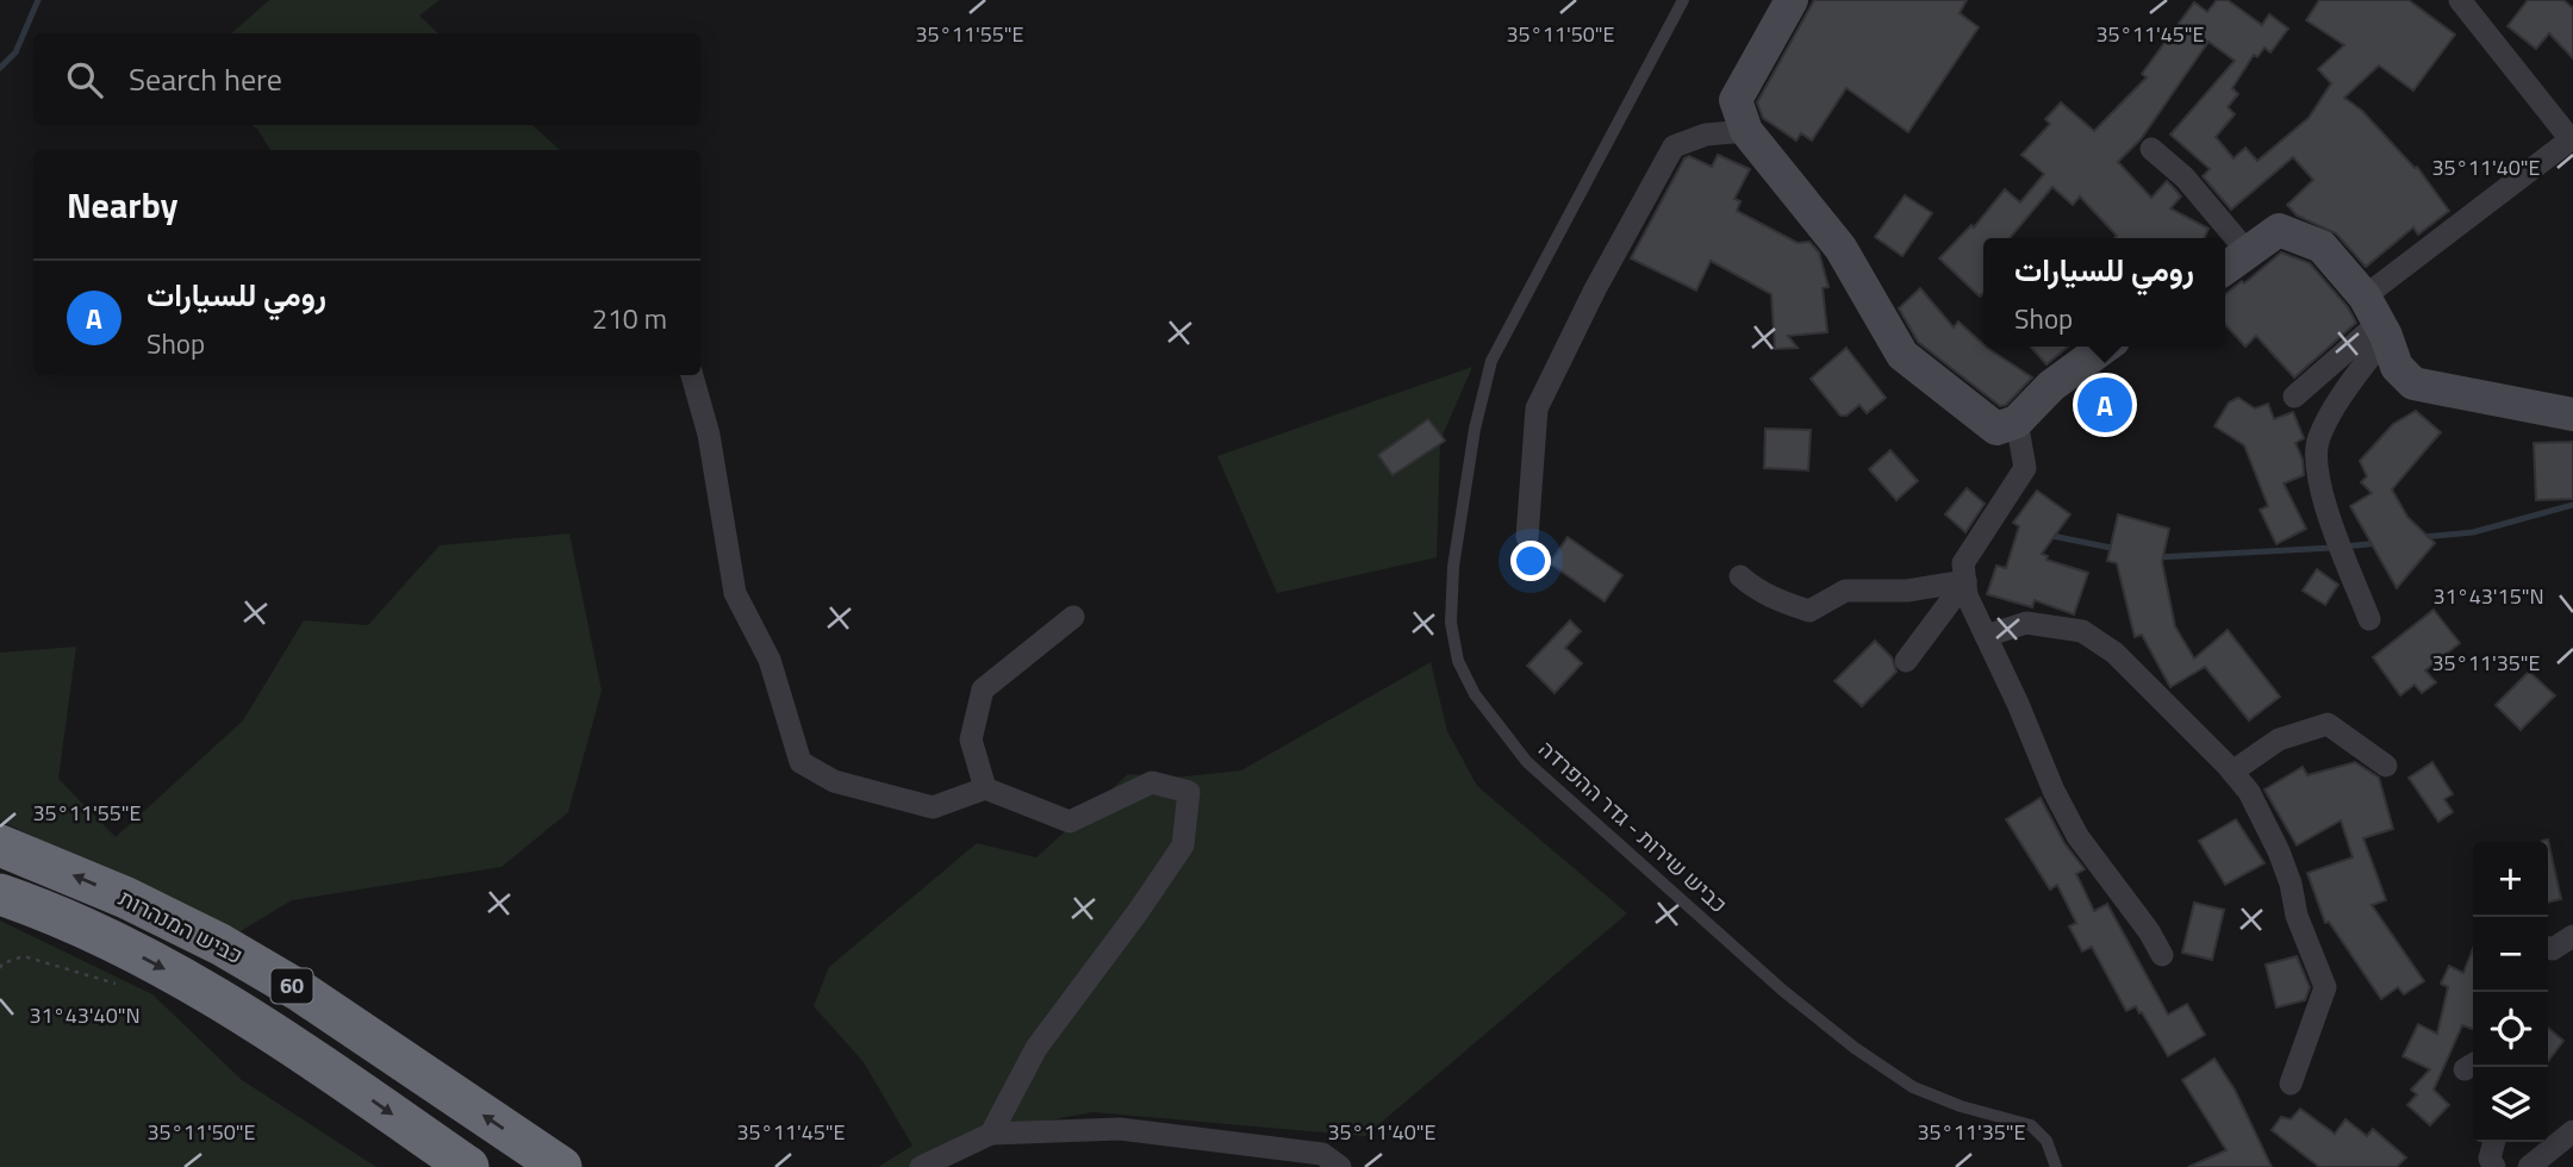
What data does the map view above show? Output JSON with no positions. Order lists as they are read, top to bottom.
{
  "streets": {
    "highway": ["כביש המנהרות", "60"],
    "lane": ["כביש שירות - גדר ההפרדה"]
  },
  "page": {
    "search": "Search here",
    "heading": "Nearby",
    "popup": ["رومي للسيارات", "Shop"],
    "list": [
      {
        "mark": "A",
        "name": "رومي للسيارات",
        "note": "Shop",
        "value": "210 m"
      }
    ],
    "pins": "A",
    "map_buttons": ["+", "−"]
  },
  "coordinates": [
    "35°11'50\"E",
    "35°11'45\"E",
    "35°11'55\"E",
    "35°11'40\"E",
    "31°43'15\"N",
    "35°11'35\"E",
    "31°43'40\"N"
  ]
}
